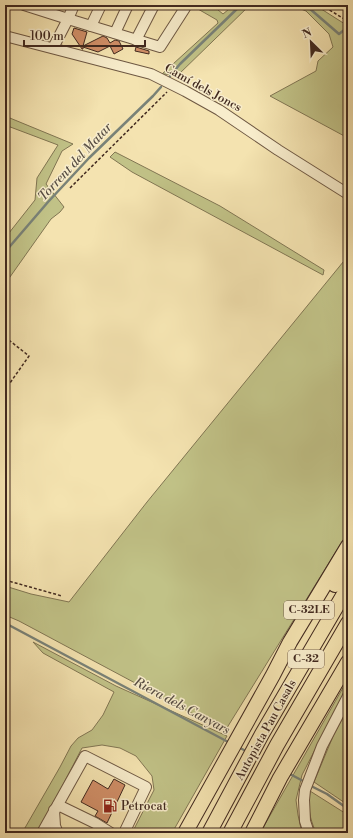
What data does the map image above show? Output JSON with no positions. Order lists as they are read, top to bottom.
{
  "streets": {
    "highway": ["C-32LE", "C-32", "Autopista Pau Casals"],
    "street": ["Camí dels Joncs"]
  },
  "crossings": [
    ["C-32LE", "C-32"]
  ],
  "water": ["Torrent del Matar", "Riera dels Canyars"],
  "places": {
    "fuel station": ["Petrocat"]
  },
  "scale_bar": "100 m",
  "north": "top left"
}
